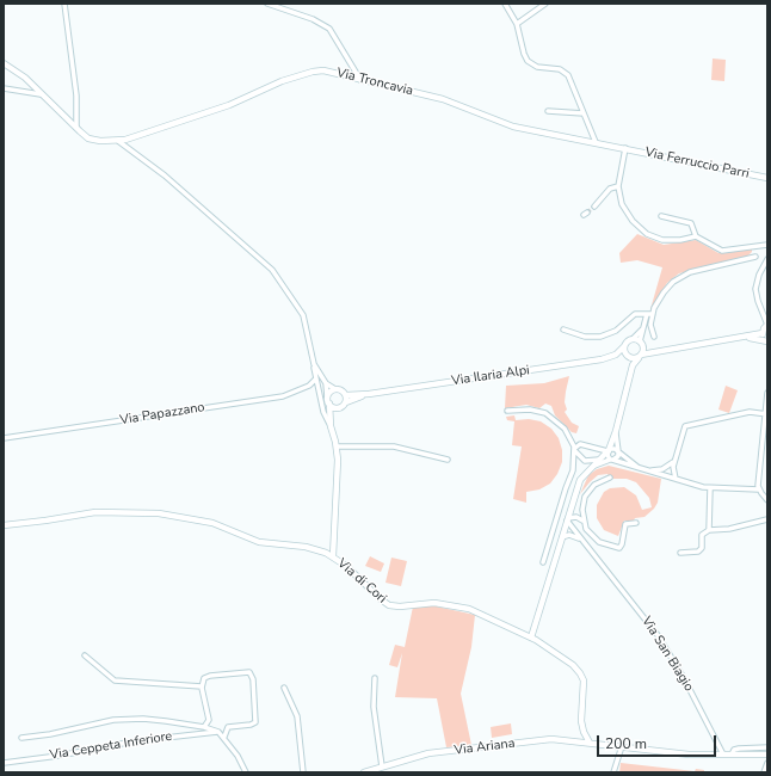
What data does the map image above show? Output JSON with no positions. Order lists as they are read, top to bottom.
{
  "streets": {
    "street": [
      "Via Troncavia",
      "Via Ferruccio Parri",
      "Via Ilaria Alpi",
      "Via Papazzano",
      "Via di Cori",
      "Via San Biagio",
      "Via Ceppeta Inferiore",
      "Via Ariana"
    ]
  },
  "crossings": [
    ["Via Troncavia", "Via Ferruccio Parri"],
    ["Via di Cori", "Via Ariana"],
    ["Via San Biagio", "Via Ariana"]
  ],
  "scale_bar": "200 m"
}
